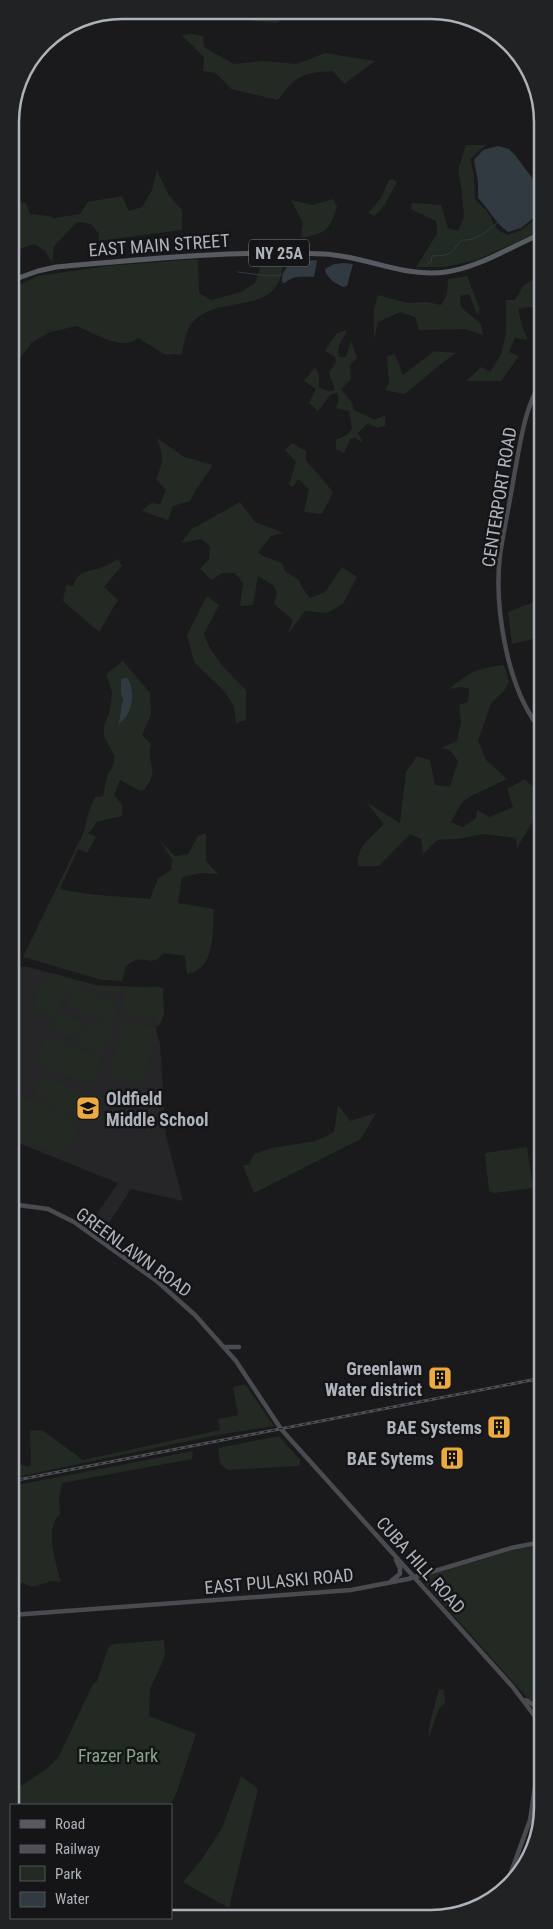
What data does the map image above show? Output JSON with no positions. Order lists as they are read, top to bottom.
{
  "streets": {
    "main road": [
      "EAST MAIN STREET",
      "NY 25A",
      "CENTERPORT ROAD",
      "GREENLAWN ROAD",
      "CUBA HILL ROAD",
      "EAST PULASKI ROAD"
    ]
  },
  "crossings": [
    ["GREENLAWN ROAD", "CUBA HILL ROAD"],
    ["CUBA HILL ROAD", "EAST PULASKI ROAD"]
  ],
  "parks": ["Frazer Park"],
  "places": {
    "school or university": ["Oldfield Middle School"],
    "building": ["Greenlawn Water district", "BAE Systems", "BAE Sytems"]
  },
  "legend": [
    "Road",
    "Railway",
    "Park",
    "Water"
  ]
}
